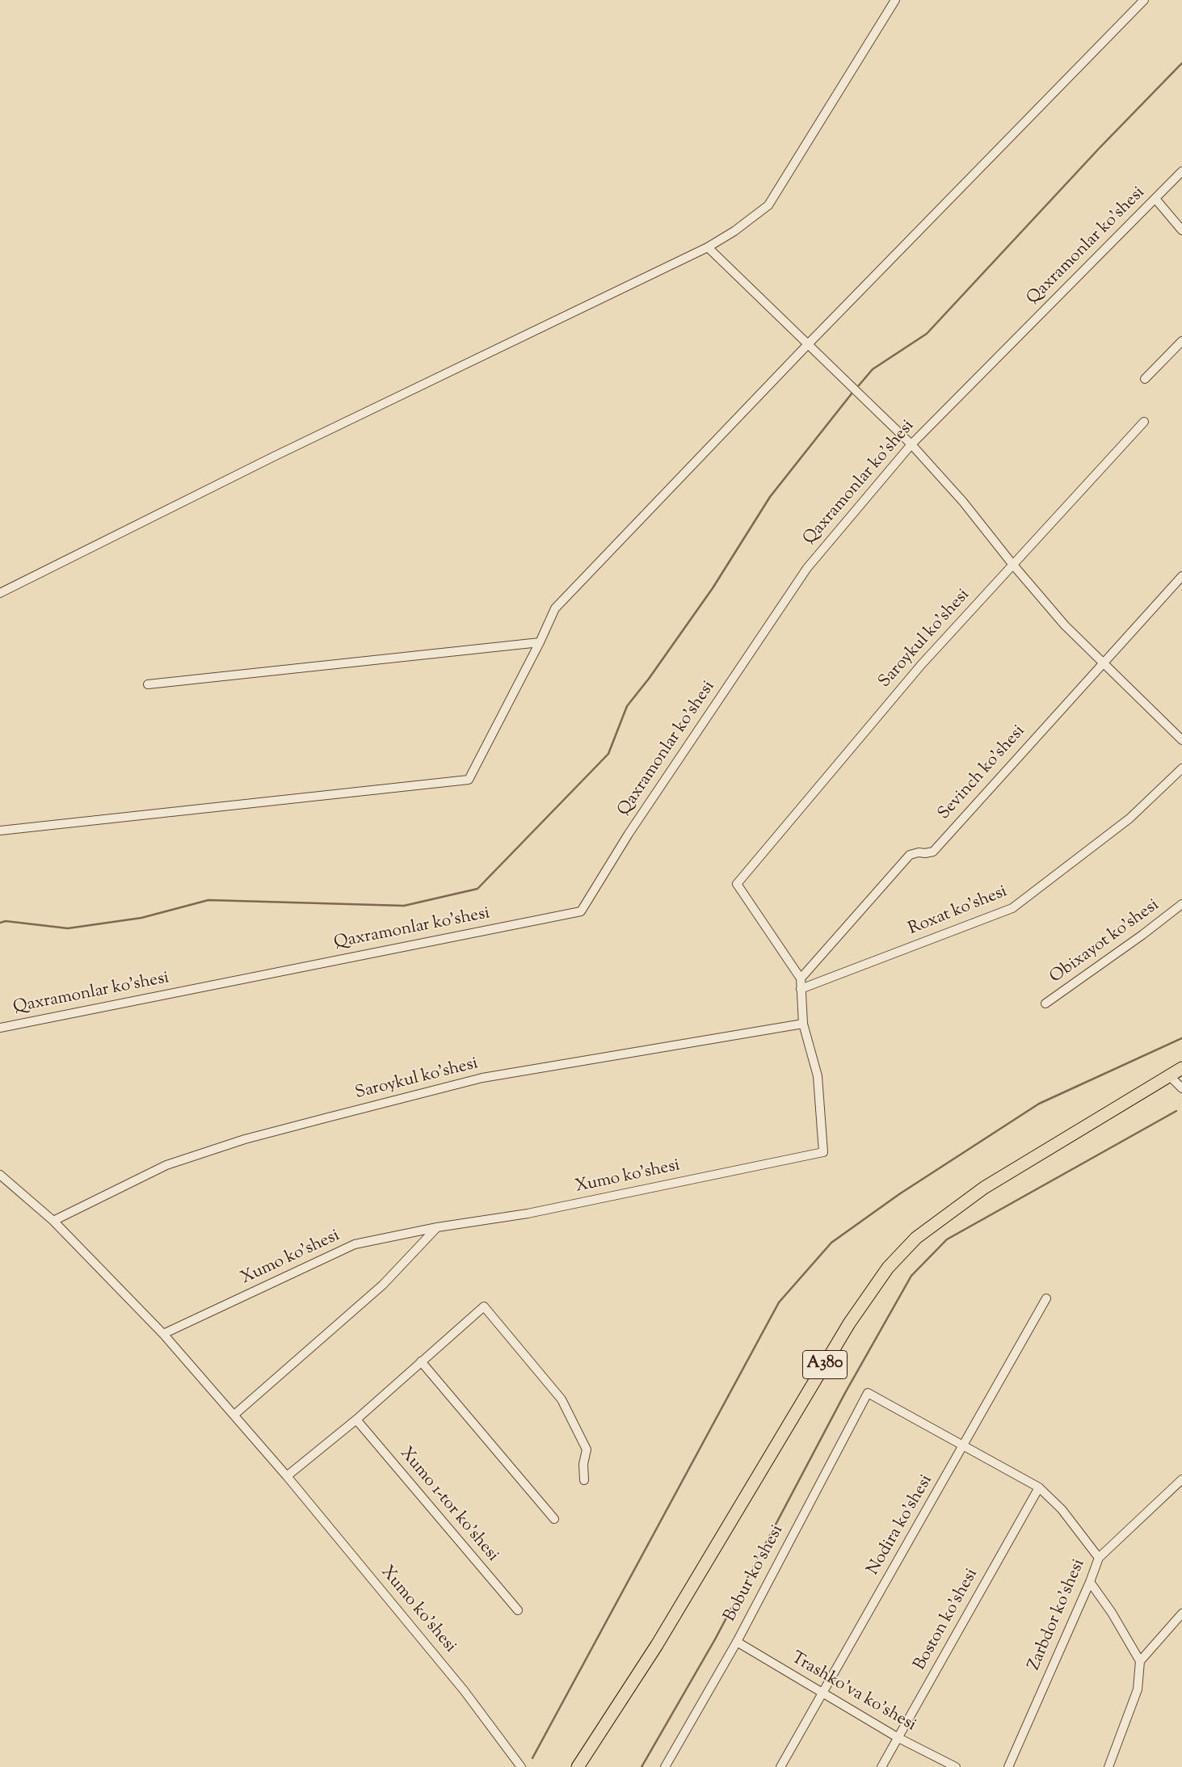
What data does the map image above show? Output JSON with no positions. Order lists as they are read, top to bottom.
{
  "streets": {
    "highway": ["A380"],
    "street": [
      "Qaxramonlar ko'shesi",
      "Saroykul ko'shesi",
      "Sevinch ko'shesi",
      "Roxat ko'shesi",
      "Obixayot ko'shesi",
      "Xumo ko'shesi",
      "Xumo 1-tor ko'shesi",
      "Nodira ko'shesi",
      "Bobur ko'shesi",
      "Zarbdor ko'shesi",
      "Boston ko'shesi",
      "Trashko'va ko'shesi"
    ]
  },
  "crossings": [
    ["Saroykul ko'shesi", "Sevinch ko'shesi"],
    ["Saroykul ko'shesi", "Xumo ko'shesi"],
    ["Nodira ko'shesi", "Bobur ko'shesi"],
    ["Nodira ko'shesi", "Trashko'va ko'shesi"],
    ["Bobur ko'shesi", "Trashko'va ko'shesi"],
    ["Boston ko'shesi", "Trashko'va ko'shesi"]
  ]
}
